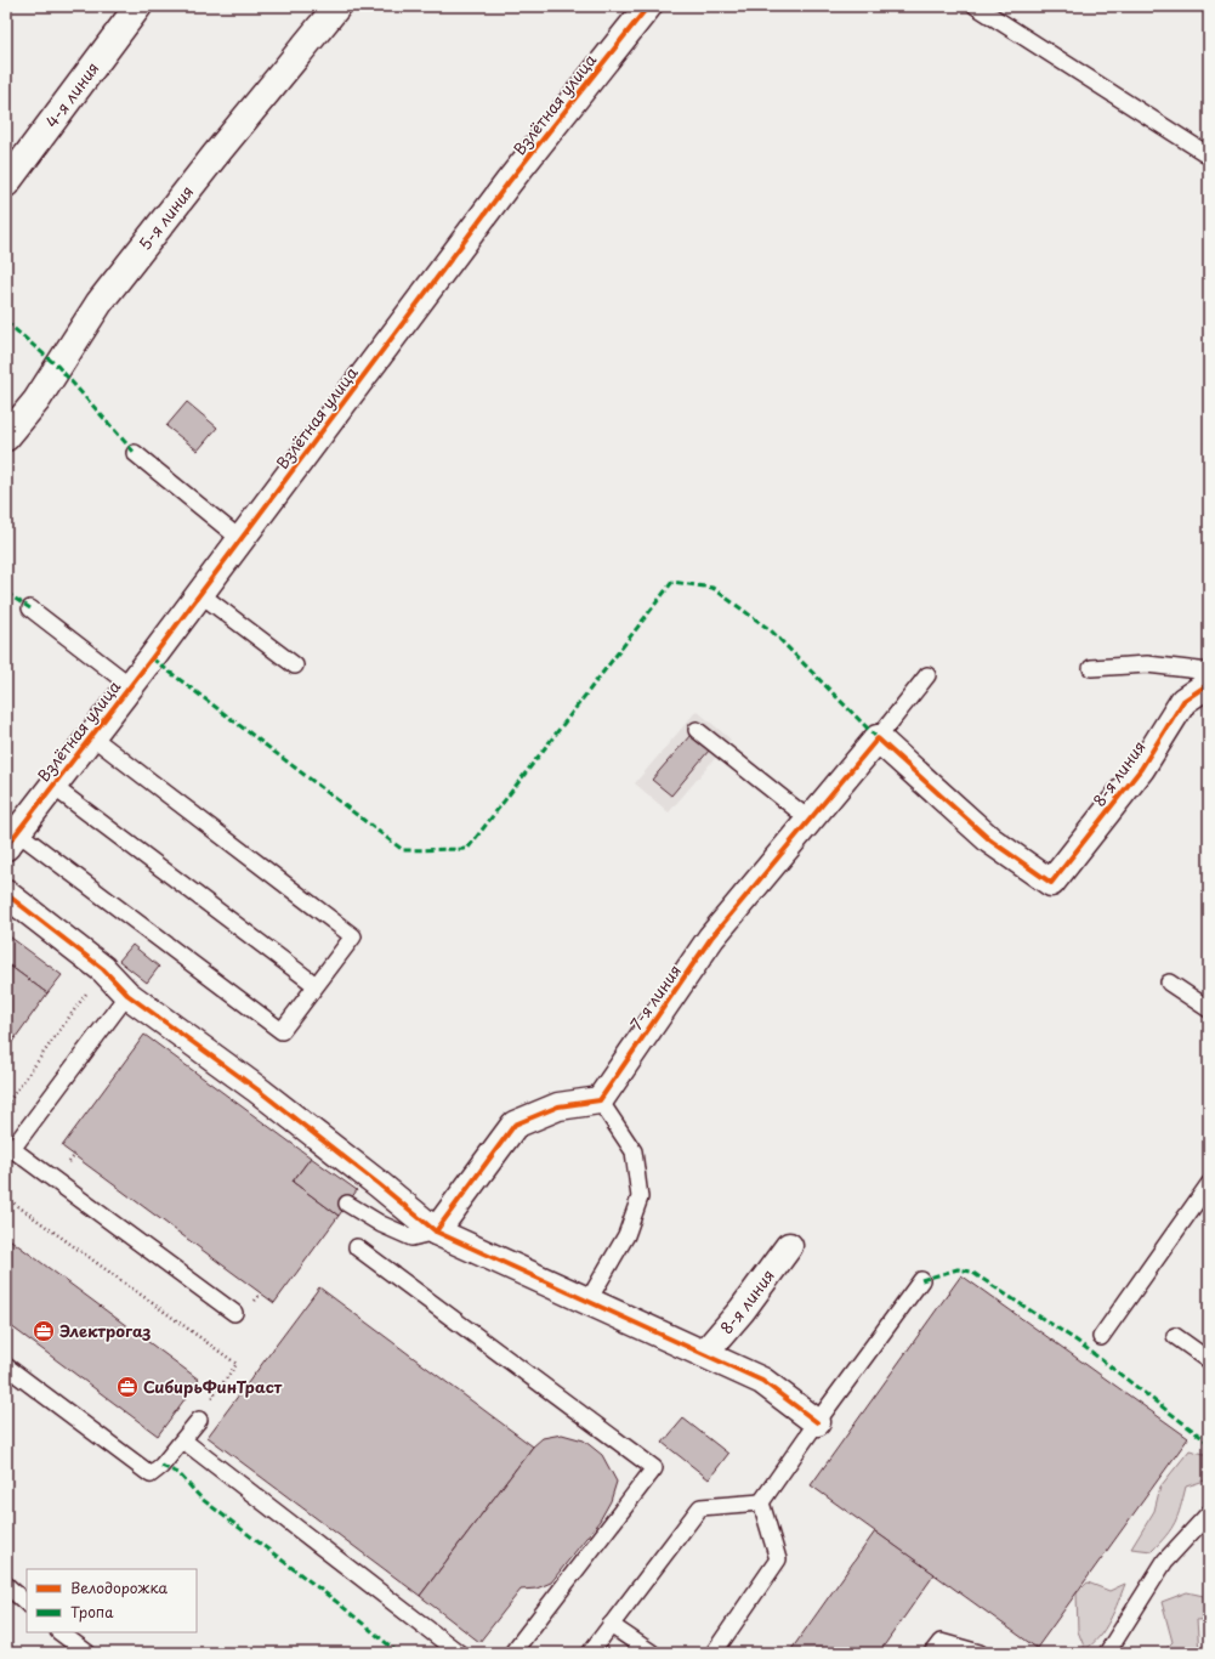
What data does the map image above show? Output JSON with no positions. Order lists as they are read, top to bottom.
{
  "streets": {
    "street": [
      "4-я линия",
      "Взлётная улица",
      "5-я линия",
      "8-я линия",
      "7-я линия"
    ]
  },
  "crossings": [
    ["8-я линия", "7-я линия"]
  ],
  "places": {
    "office": ["Электрогаз", "СибирьФинТраст"]
  },
  "legend": ["Велодорожка", "Тропа"]
}
